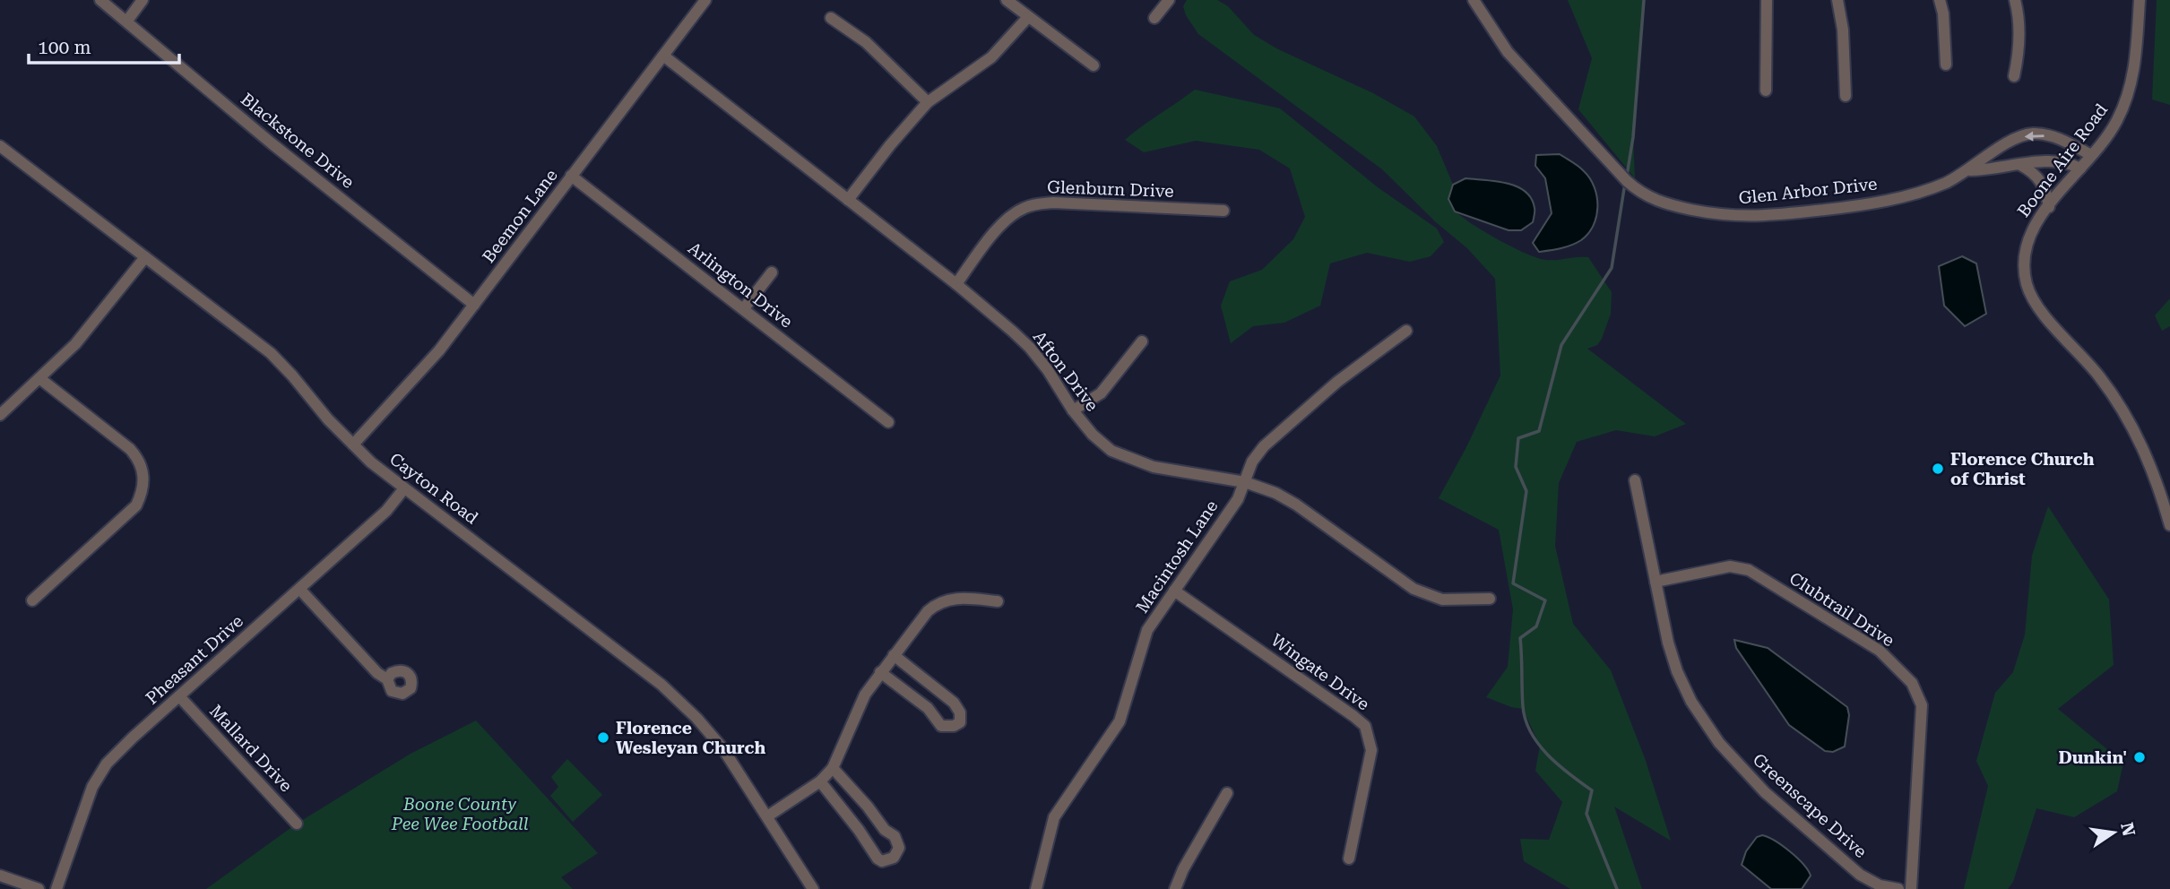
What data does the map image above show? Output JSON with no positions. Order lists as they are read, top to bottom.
{
  "streets": {
    "street": [
      "Blackstone Drive",
      "Boone Aire Road",
      "Glenburn Drive",
      "Glen Arbor Drive",
      "Beemon Lane",
      "Arlington Drive",
      "Afton Drive",
      "Cayton Road",
      "Macintosh Lane",
      "Clubtrail Drive",
      "Pheasant Drive",
      "Wingate Drive",
      "Mallard Drive",
      "Greenscape Drive"
    ]
  },
  "crossings": [
    ["Blackstone Drive", "Beemon Lane"],
    ["Boone Aire Road", "Glen Arbor Drive"],
    ["Glenburn Drive", "Afton Drive"],
    ["Beemon Lane", "Arlington Drive"],
    ["Beemon Lane", "Afton Drive"],
    ["Beemon Lane", "Cayton Road"],
    ["Afton Drive", "Macintosh Lane"],
    ["Cayton Road", "Pheasant Drive"],
    ["Macintosh Lane", "Wingate Drive"],
    ["Clubtrail Drive", "Greenscape Drive"],
    ["Pheasant Drive", "Mallard Drive"]
  ],
  "parks": ["Boone County Pee Wee Football"],
  "places": ["Florence Church of Christ", "Florence Wesleyan Church", "Dunkin'"],
  "scale_bar": "100 m",
  "north": "right"
}
